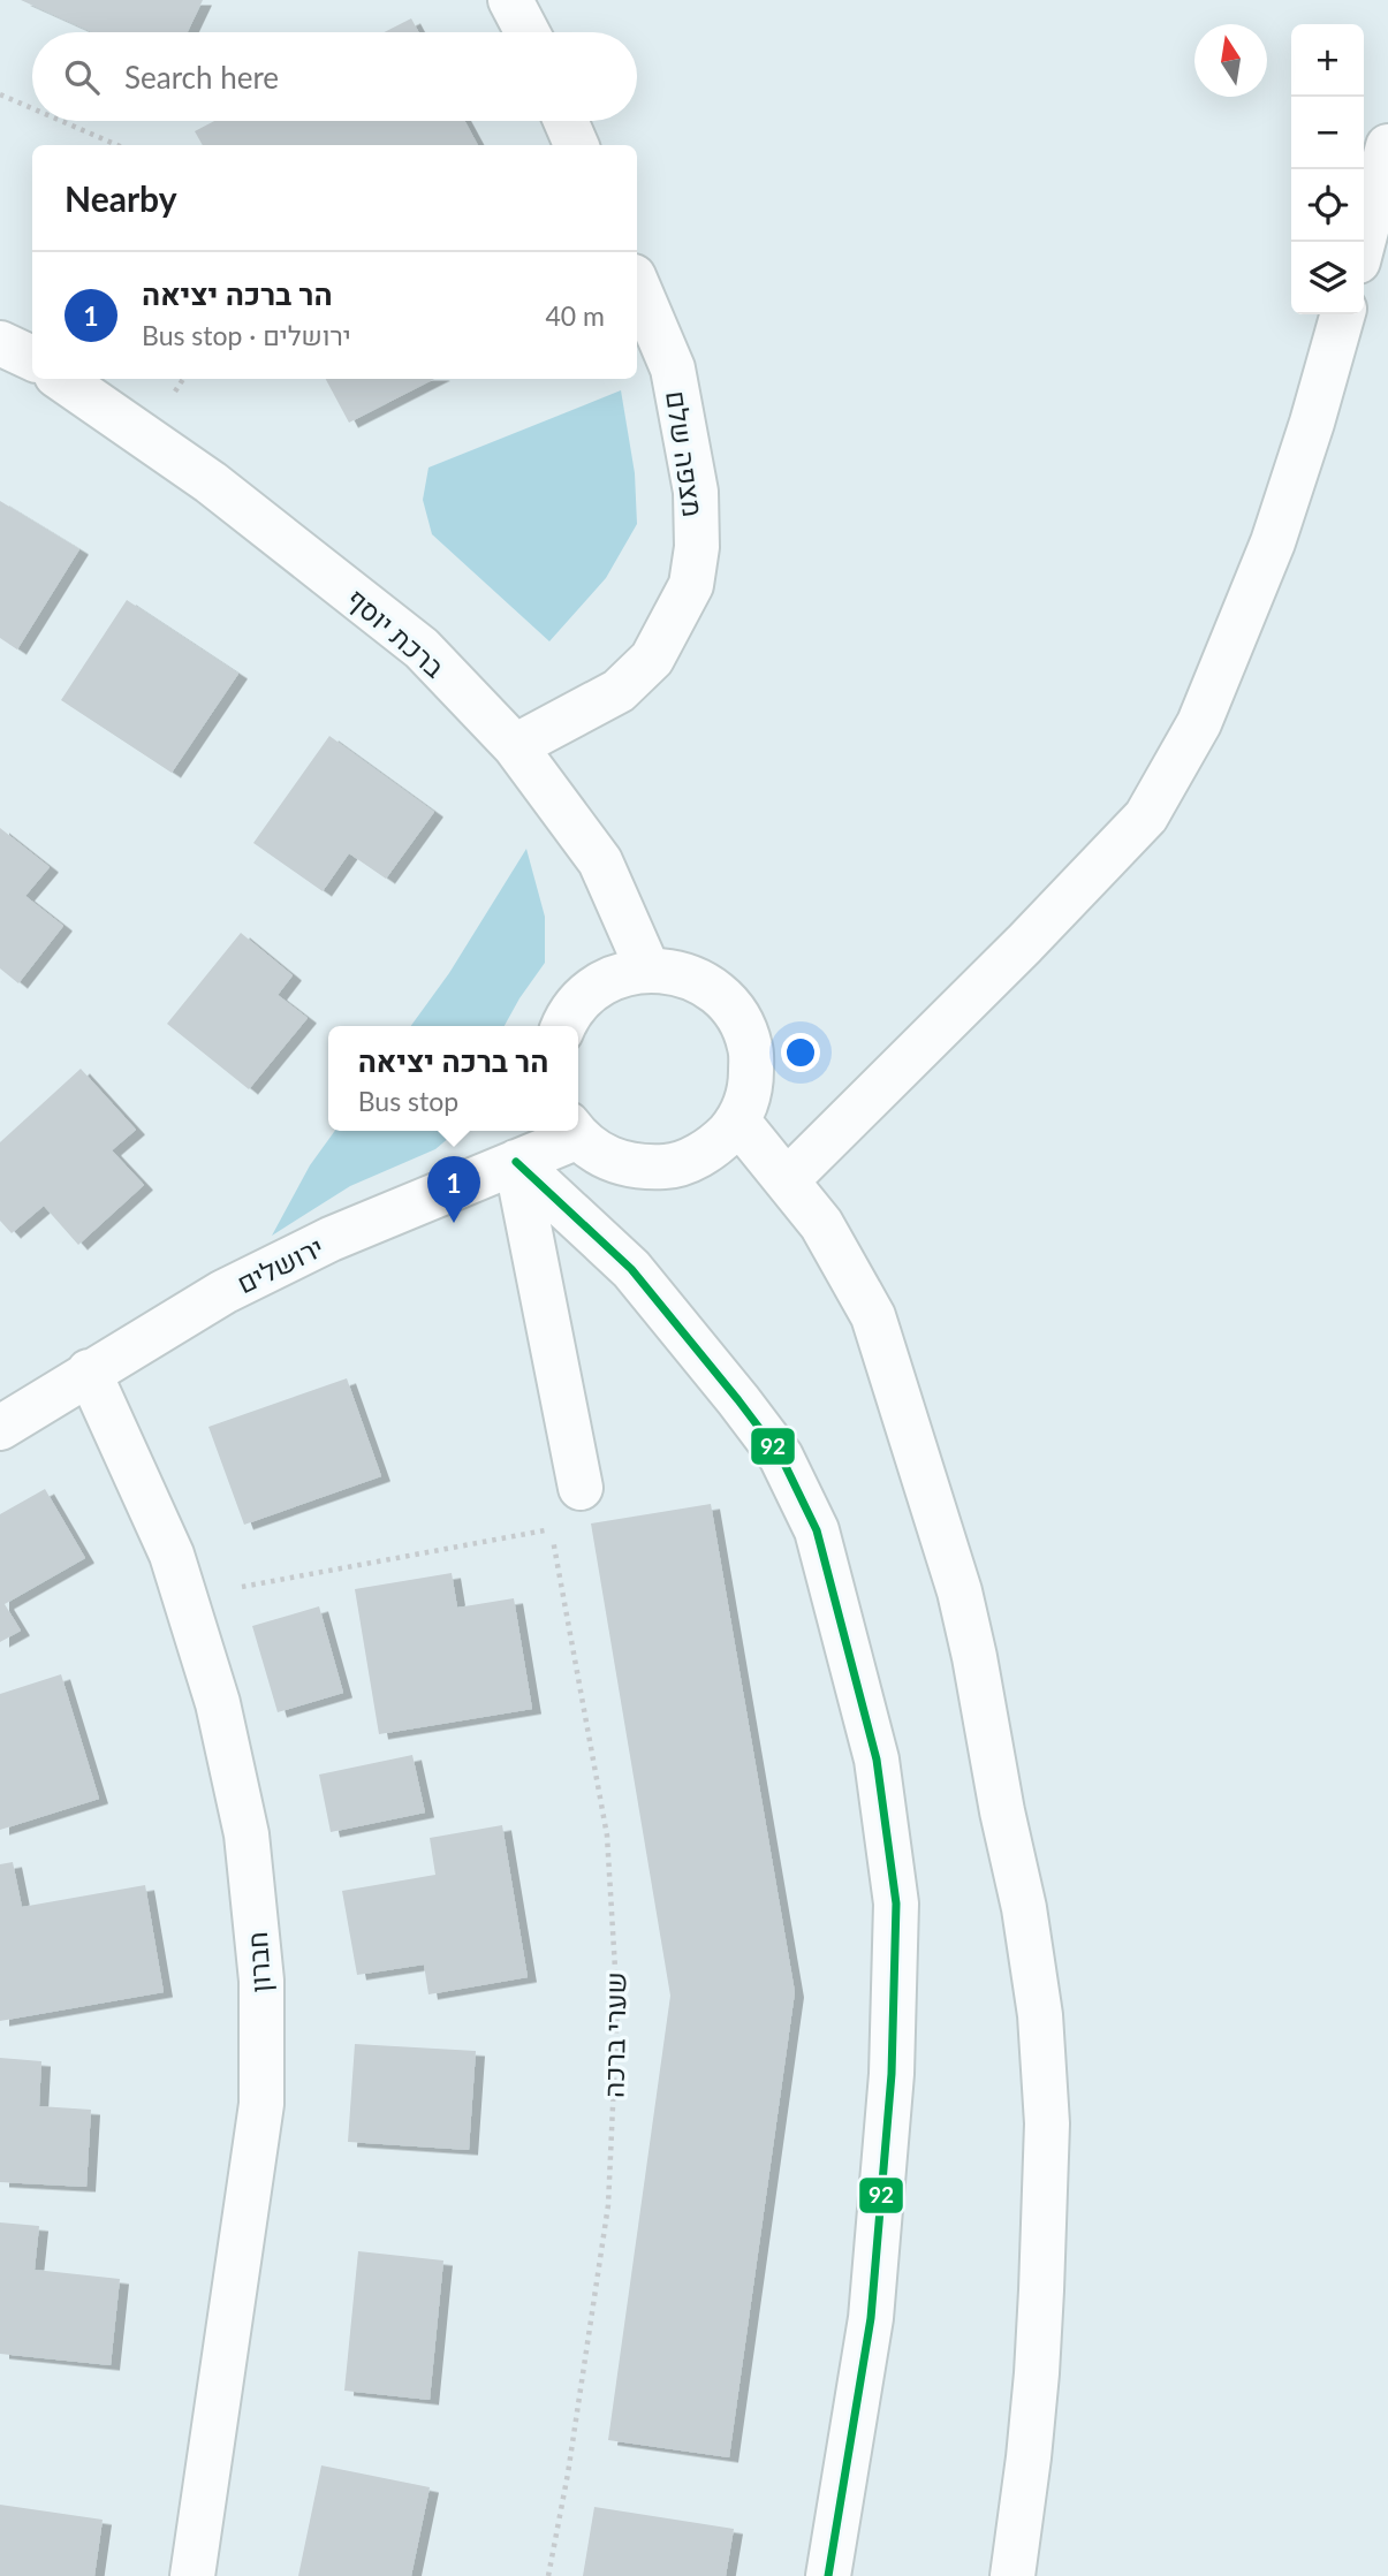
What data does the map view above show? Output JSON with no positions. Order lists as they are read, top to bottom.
{
  "streets": {
    "street": [
      "מצפה שלם",
      "ברכת יוסף",
      "ירושלים",
      "חברון"
    ],
    "path": ["שערי ברכה"]
  },
  "crossings": [
    ["מצפה שלם", "ברכת יוסף"],
    ["ירושלים", "חברון"]
  ],
  "lines": ["transit line 92"],
  "north": "top",
  "page": {
    "map_buttons": ["+", "−"],
    "search": "Search here",
    "heading": "Nearby",
    "list": [
      {
        "mark": "1",
        "name": "הר ברכה יציאה",
        "note": "Bus stop · ירושלים",
        "value": "40 m"
      }
    ],
    "popup": ["הר ברכה יציאה", "Bus stop"],
    "pins": "1"
  }
}
